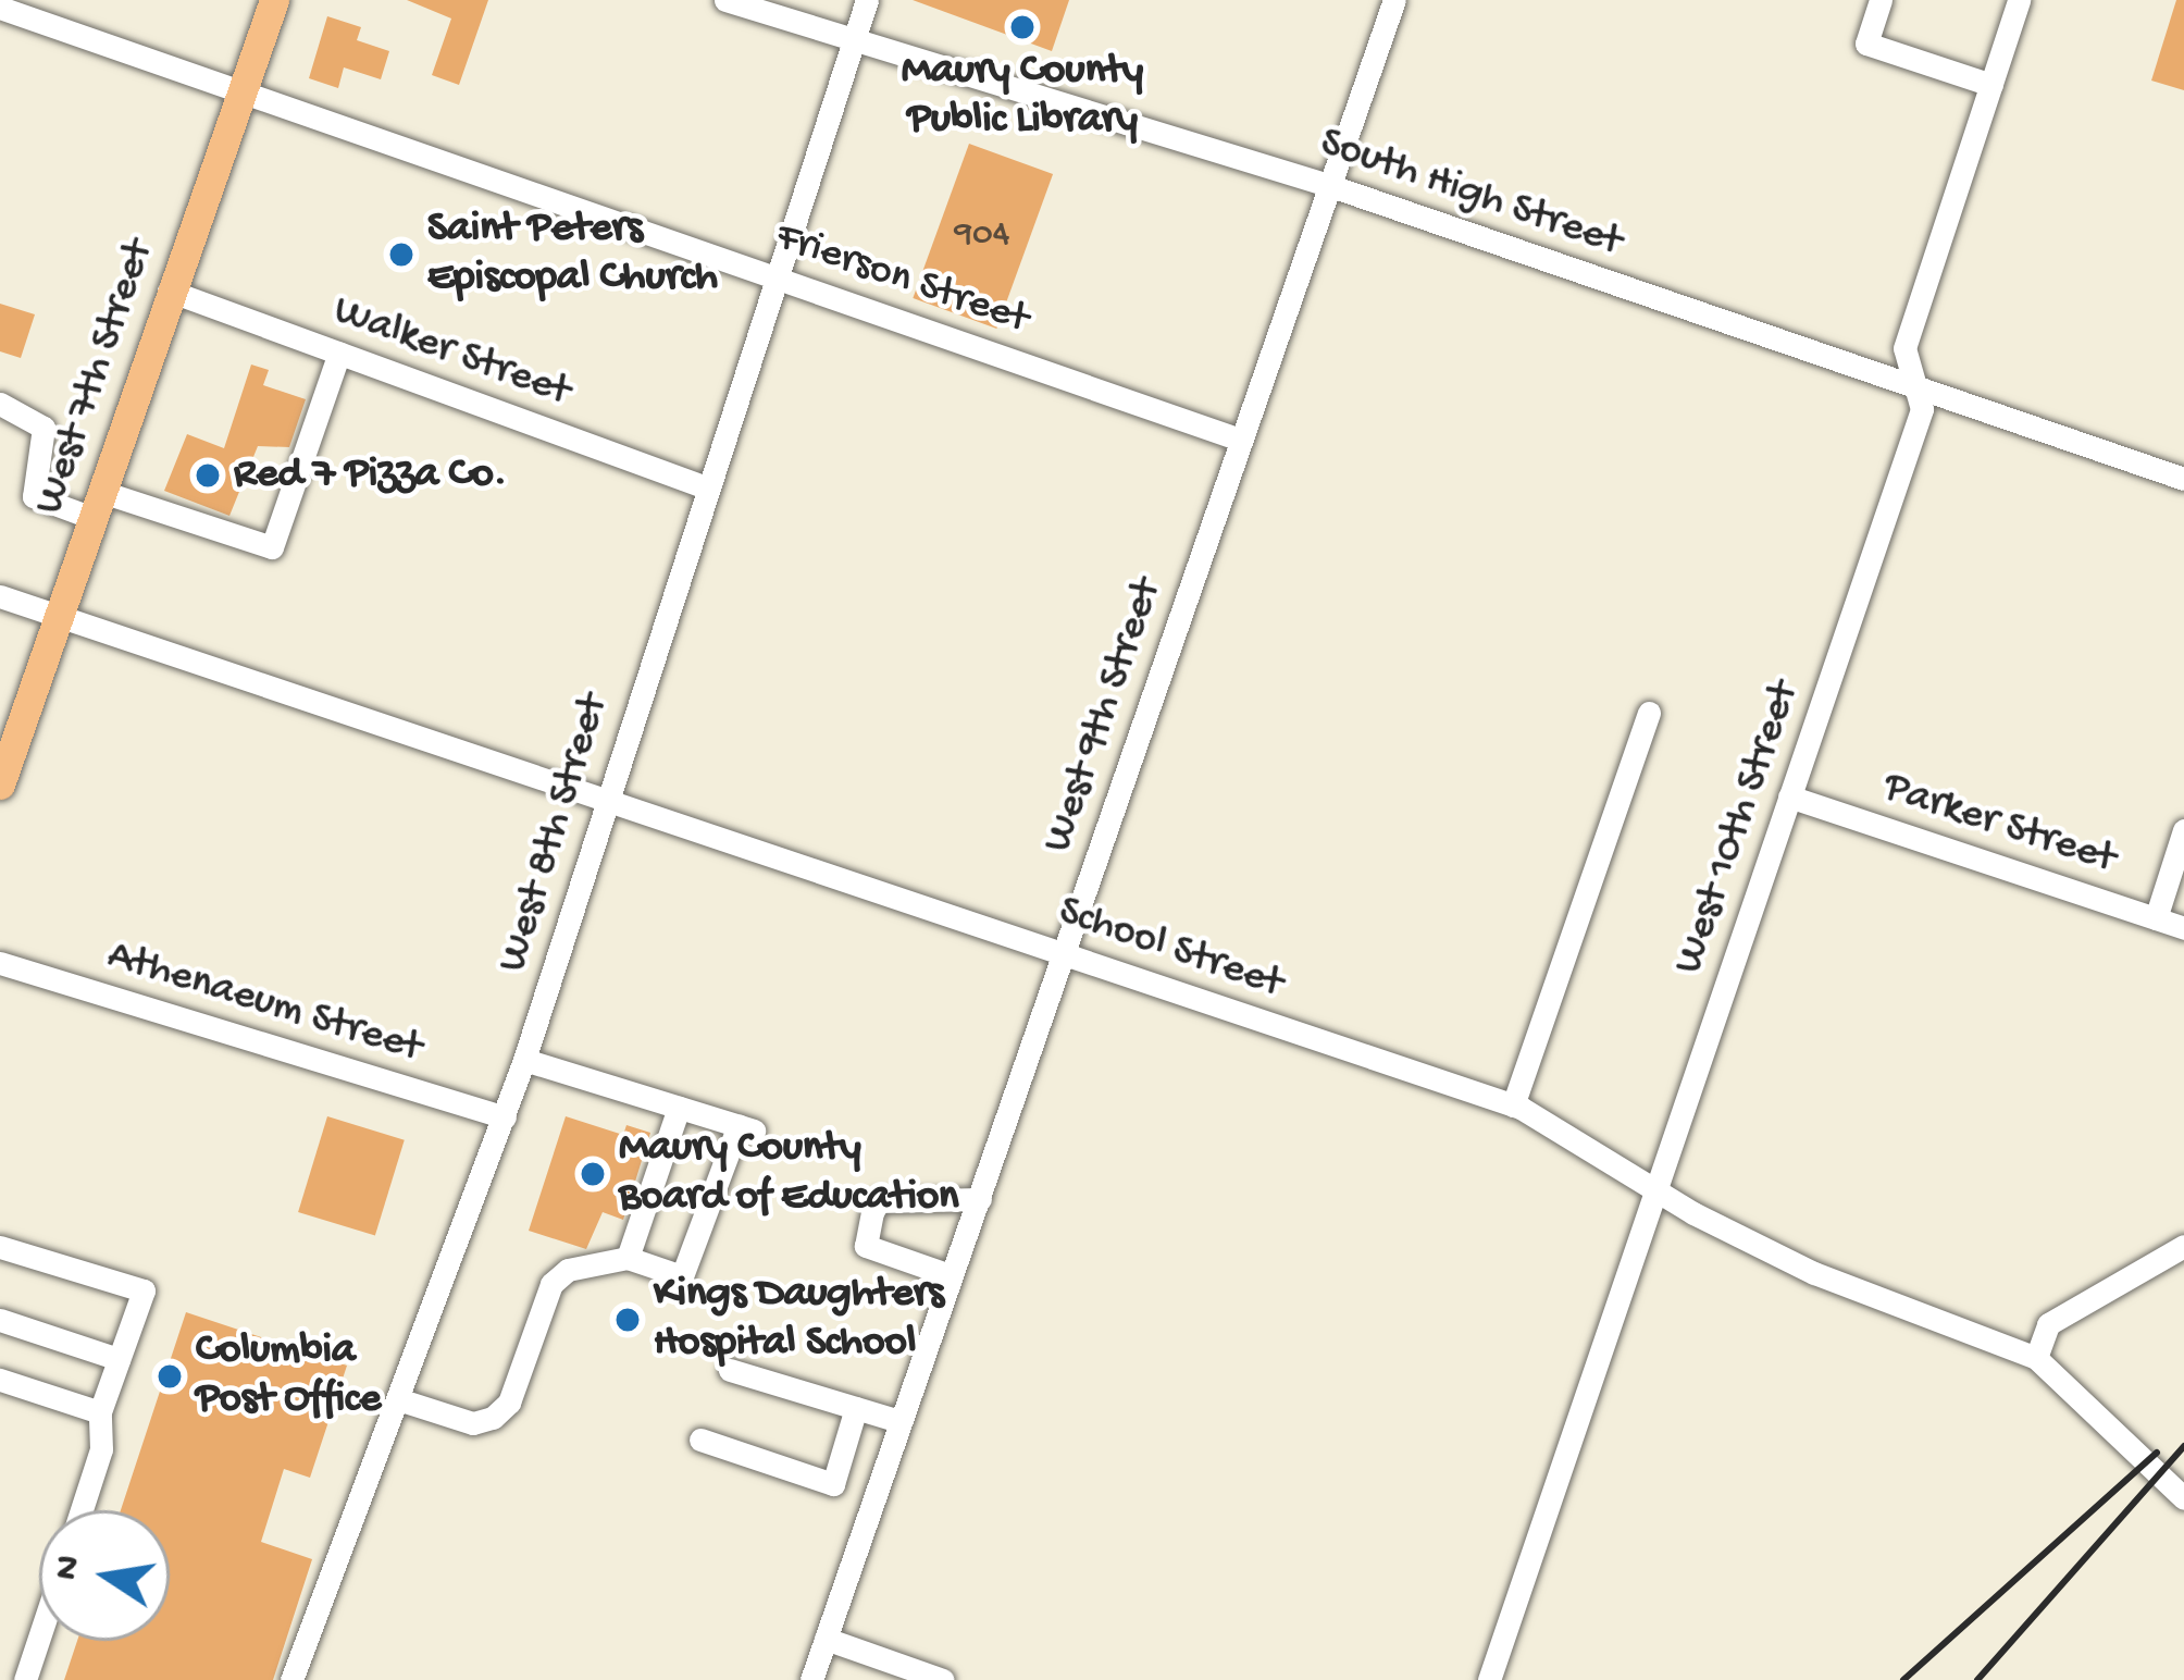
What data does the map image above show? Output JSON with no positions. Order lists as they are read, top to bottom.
{
  "streets": {
    "main road": ["West 7th Street"],
    "street": [
      "South High Street",
      "Frierson Street",
      "Walker Street",
      "West 9th Street",
      "Parker Street",
      "West 10th Street",
      "West 8th Street",
      "School Street",
      "Athenaeum Street"
    ]
  },
  "crossings": [
    ["South High Street", "West 9th Street"],
    ["South High Street", "West 10th Street"],
    ["South High Street", "West 8th Street"],
    ["Frierson Street", "West 7th Street"],
    ["Frierson Street", "West 9th Street"],
    ["Frierson Street", "West 8th Street"],
    ["Walker Street", "West 7th Street"],
    ["Walker Street", "West 8th Street"],
    ["West 7th Street", "School Street"],
    ["West 9th Street", "School Street"],
    ["Parker Street", "West 10th Street"],
    ["West 10th Street", "School Street"],
    ["West 8th Street", "School Street"],
    ["West 8th Street", "Athenaeum Street"]
  ],
  "places": [
    "Maury County Public Library",
    "Saint Peters Episcopal Church",
    "Red 7 Pizza Co.",
    "Maury County Board of Education",
    "Kings Daughters Hospital School",
    "Columbia Post Office"
  ],
  "house_numbers": ["904"],
  "north": "left"
}
